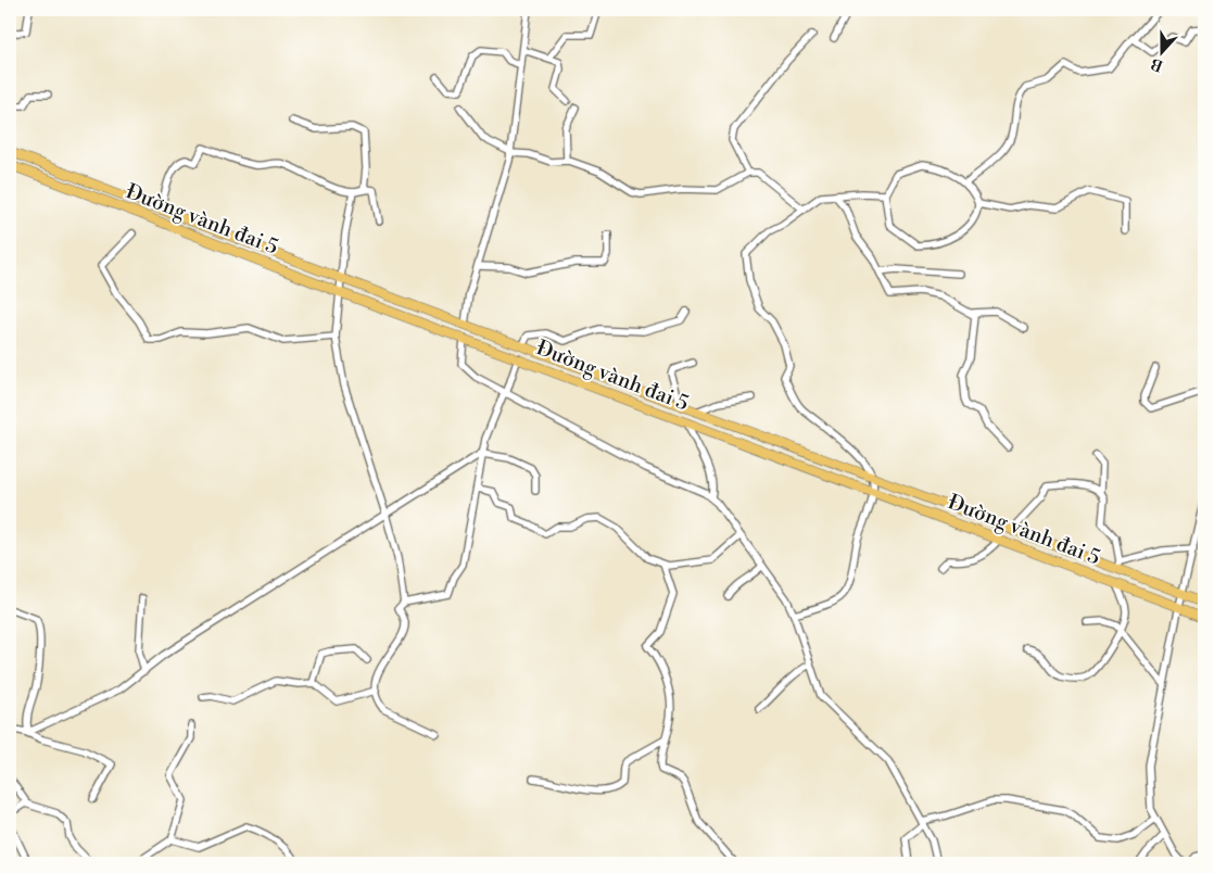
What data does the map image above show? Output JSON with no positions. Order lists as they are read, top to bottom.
{
  "streets": {
    "main road": ["Đường vành đai 5"]
  },
  "north": "bottom"
}
